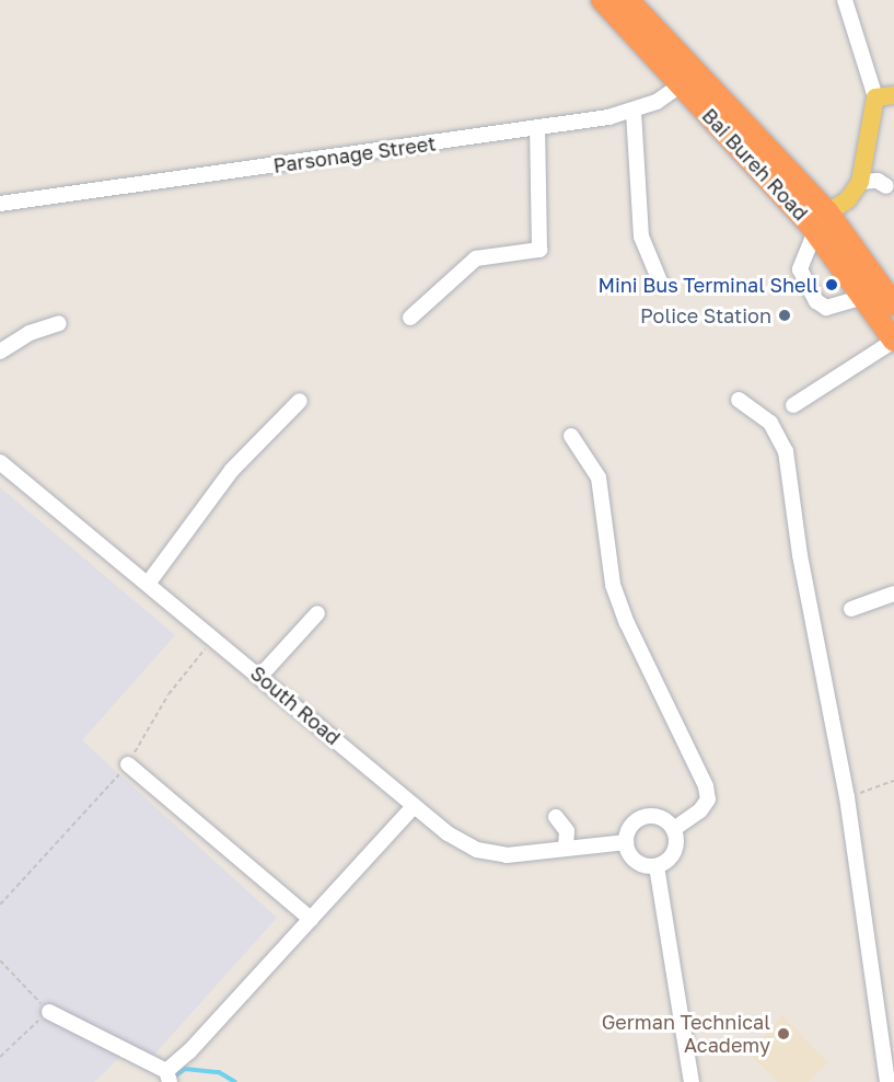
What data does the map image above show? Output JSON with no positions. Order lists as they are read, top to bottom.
{
  "streets": {
    "highway": ["Bai Bureh Road"],
    "street": ["Parsonage Street", "South Road"]
  },
  "crossings": [
    ["Parsonage Street", "Bai Bureh Road"]
  ],
  "places": ["Mini Bus Terminal Shell", "Police Station", "German Technical Academy"]
}
